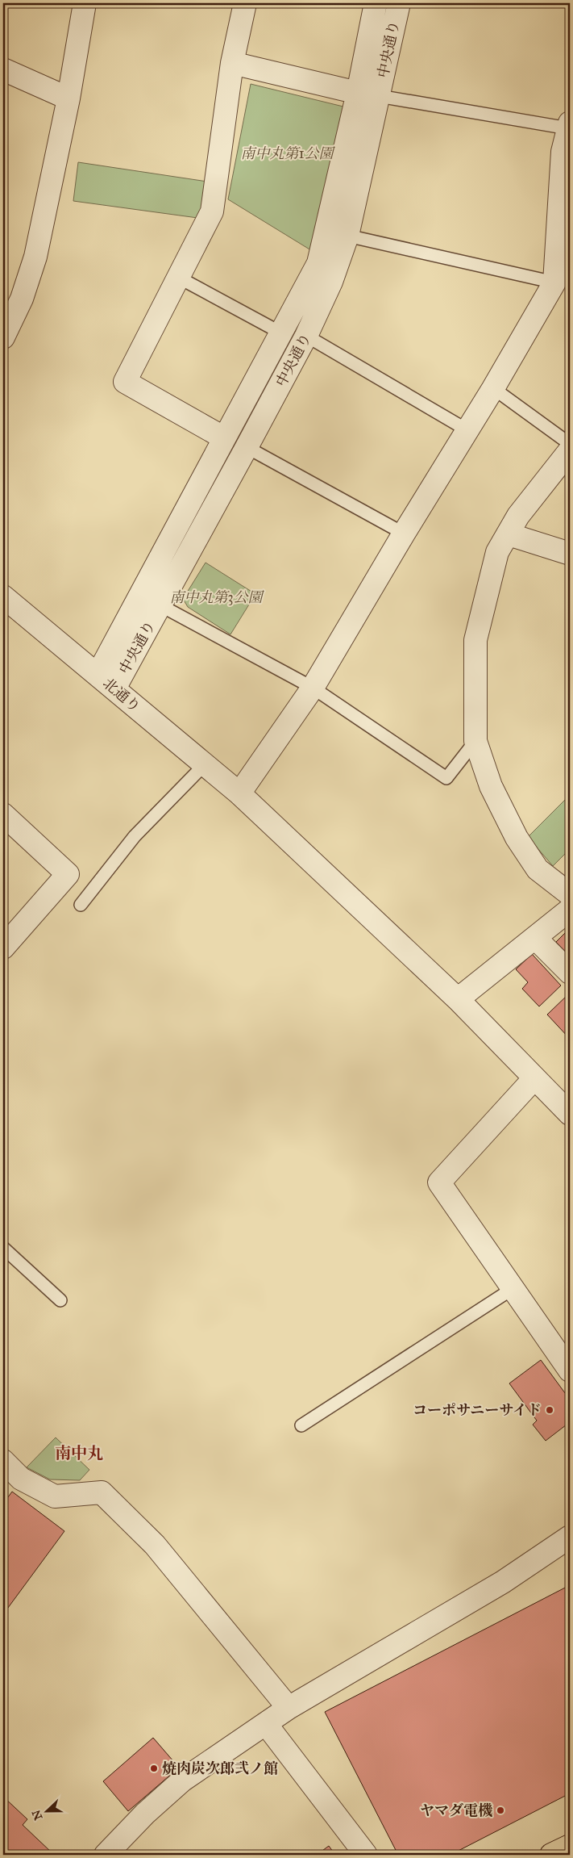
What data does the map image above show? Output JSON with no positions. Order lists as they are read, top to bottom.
{
  "streets": {
    "street": ["中央通り", "北通り"]
  },
  "crossings": [
    ["中央通り", "北通り"]
  ],
  "districts": ["南中丸"],
  "parks": ["南中丸第1公園", "南中丸第3公園"],
  "places": ["コーポサニーサイド", "焼肉炭次郎弐ノ館", "ヤマダ電機"],
  "north": "left"
}
